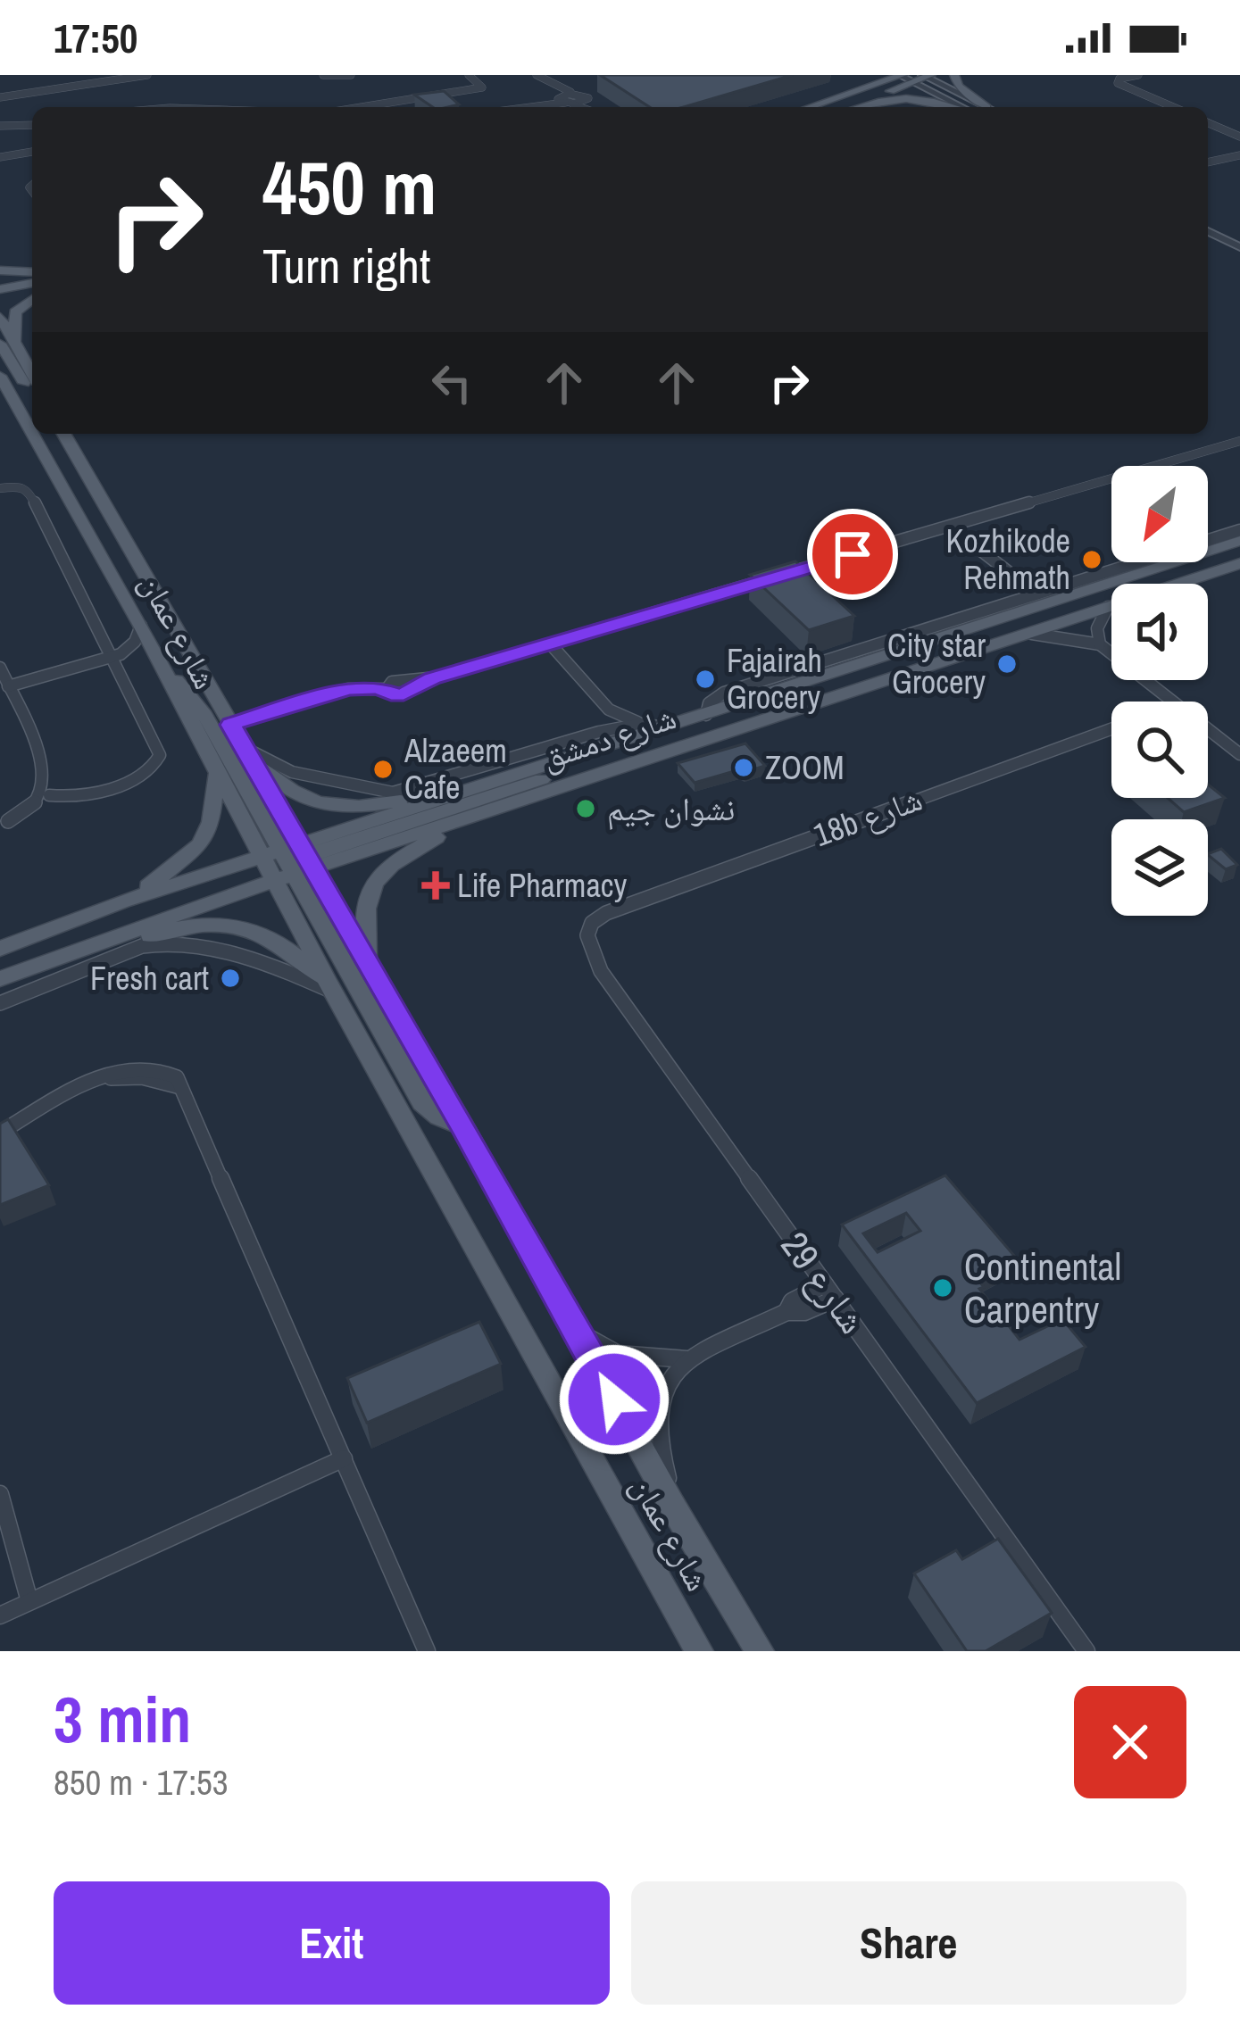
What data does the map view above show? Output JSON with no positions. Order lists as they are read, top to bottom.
{
  "streets": {
    "main road": ["شارع عمان", "شارع دمشق"],
    "street": ["18b شارع", "شارع 29"]
  },
  "crossings": [
    ["شارع عمان", "شارع دمشق"],
    ["18b شارع", "شارع 29"]
  ],
  "places": {
    "other": [
      "Kozhikode Rehmath",
      "City star Grocery",
      "Fajairah Grocery",
      "ZOOM",
      "Alzaeem Cafe",
      "نشوان جيم",
      "Fresh cart",
      "Continental Carpentry"
    ],
    "health": ["Life Pharmacy"]
  },
  "north": "bottom left",
  "page": {
    "status": "17:50",
    "turn": ["450 m", "Turn right"],
    "heading": ["3 min", "850 m · 17:53"],
    "buttons": ["Exit", "Share"]
  }
}
